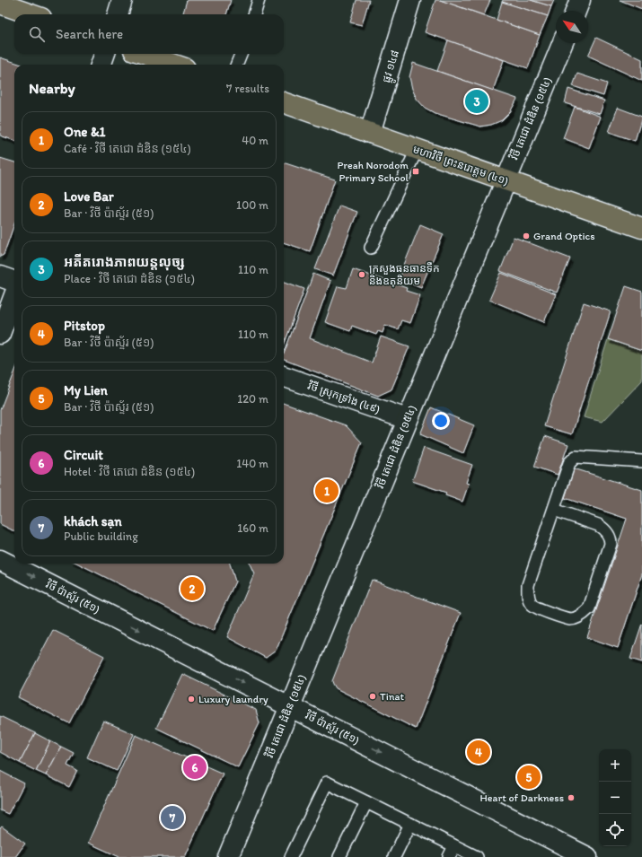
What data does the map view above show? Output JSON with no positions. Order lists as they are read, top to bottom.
{
  "streets": {
    "main road": ["មហាវិថី ព្រះនរោត្តម (៤១)"],
    "street": [
      "ផ្លូវ ១៤៨",
      "វិថី តេជោ ដំឌិន (១៥៤)",
      "វិថី ស្រុកទ្រាំង (៤៩)",
      "វិថី ប៉ាស្ទ័រ (៥១)"
    ]
  },
  "crossings": [
    ["ផ្លូវ ១៤៨", "មហាវិថី ព្រះនរោត្តម (៤១)"],
    ["វិថី តេជោ ដំឌិន (១៥៤)", "មហាវិថី ព្រះនរោត្តម (៤១)"],
    ["វិថី តេជោ ដំឌិន (១៥៤)", "វិថី ស្រុកទ្រាំង (៤៩)"],
    ["វិថី តេជោ ដំឌិន (១៥៤)", "វិថី ប៉ាស្ទ័រ (៥១)"]
  ],
  "one_way": ["វិថី ប៉ាស្ទ័រ (៥១)"],
  "places": {
    "transit": ["Preah Norodom Primary School"],
    "other": [
      "Grand Optics",
      "ក្រសួងធនធានទឹក និងឧតុនិយម",
      "Tinat",
      "Luxury laundry",
      "Heart of Darkness"
    ]
  },
  "north": "top left",
  "page": {
    "search": "Search here",
    "heading": ["Nearby", "7 results"],
    "pins": [
      "3",
      "1",
      "2",
      "4",
      "6",
      "5",
      "7"
    ],
    "list": [
      {
        "mark": "1",
        "name": "One &1",
        "note": "Café · វិថី តេជោ ដំឌិន (១៥៤)",
        "value": "40 m"
      },
      {
        "mark": "2",
        "name": "Love Bar",
        "note": "Bar · វិថី ប៉ាស្ទ័រ (៥១)",
        "value": "100 m"
      },
      {
        "mark": "3",
        "name": "អតីតរោងភាពយន្តលុច្ស",
        "note": "Place · វិថី តេជោ ដំឌិន (១៥៤)",
        "value": "110 m"
      },
      {
        "mark": "4",
        "name": "Pitstop",
        "note": "Bar · វិថី ប៉ាស្ទ័រ (៥១)",
        "value": "110 m"
      },
      {
        "mark": "5",
        "name": "My Lien",
        "note": "Bar · វិថី ប៉ាស្ទ័រ (៥១)",
        "value": "120 m"
      },
      {
        "mark": "6",
        "name": "Circuit",
        "note": "Hotel · វិថី តេជោ ដំឌិន (១៥៤)",
        "value": "140 m"
      },
      {
        "mark": "7",
        "name": "khách sạn",
        "note": "Public building",
        "value": "160 m"
      }
    ],
    "map_buttons": ["+", "−"]
  }
}
